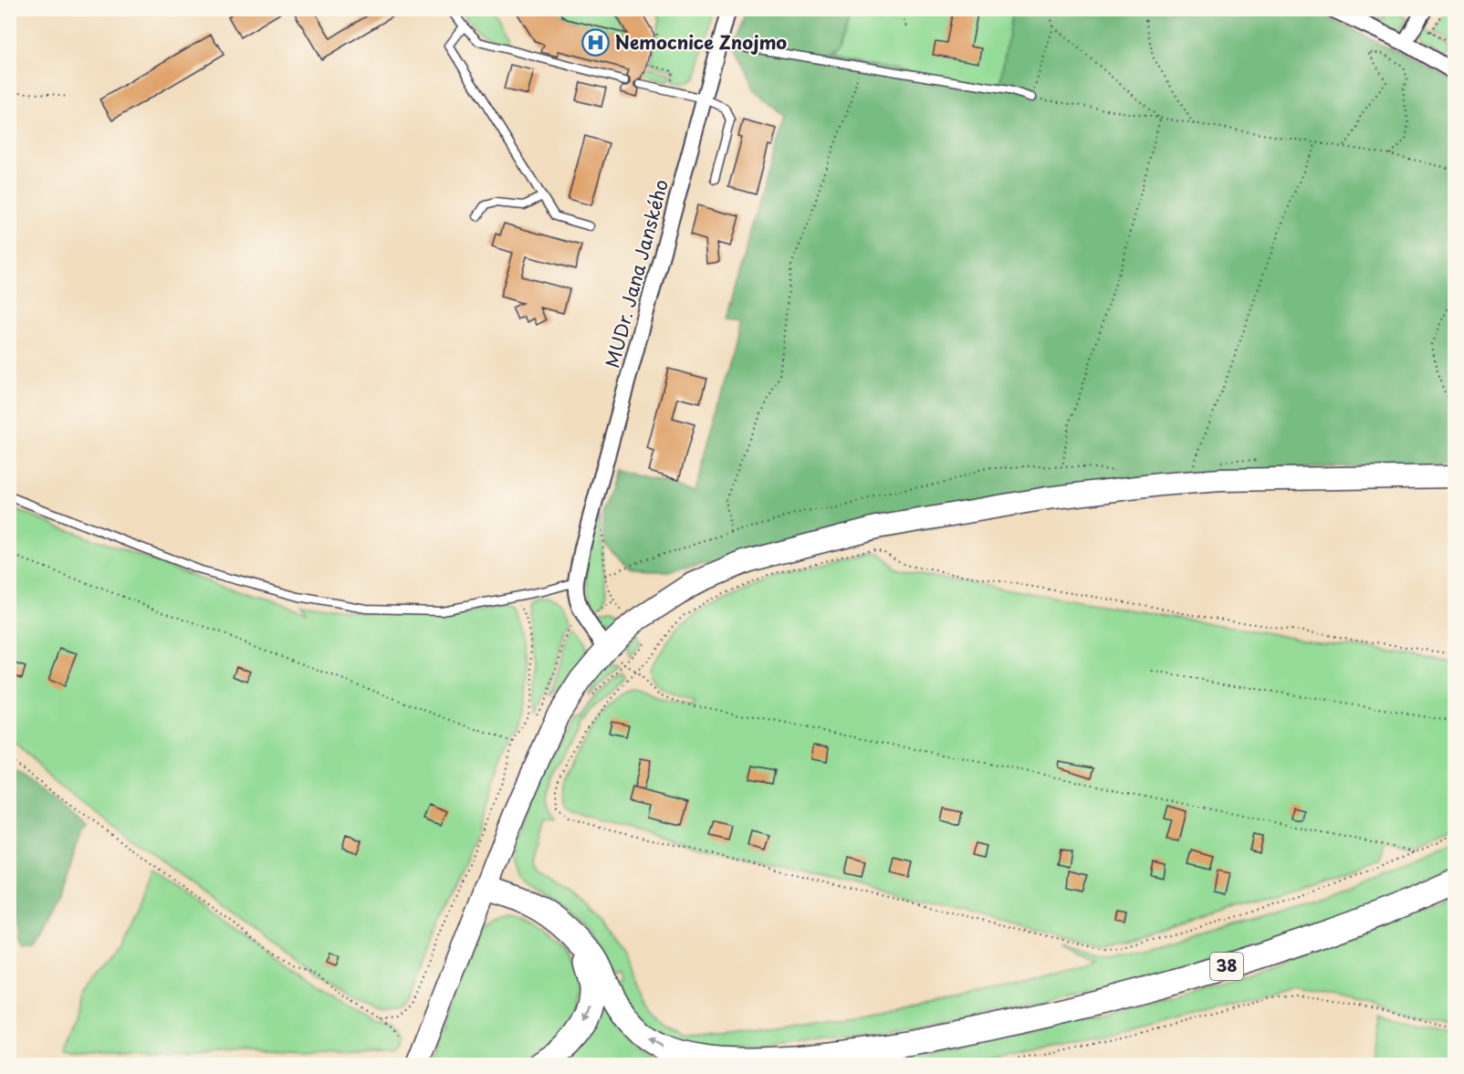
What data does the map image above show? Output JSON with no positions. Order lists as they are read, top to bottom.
{
  "streets": {
    "main road": ["38"],
    "street": ["MUDr. Jana Janského"]
  },
  "places": {
    "hospital": ["Nemocnice Znojmo"]
  }
}
